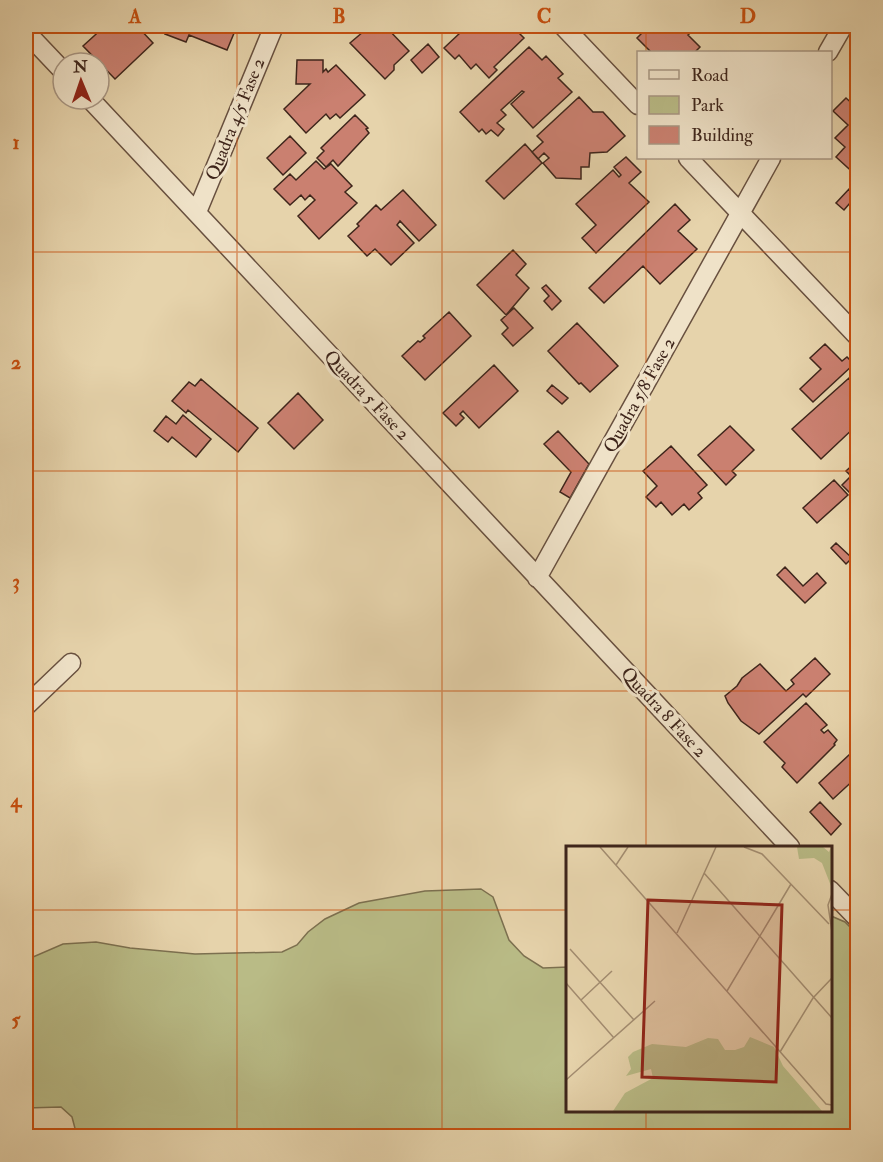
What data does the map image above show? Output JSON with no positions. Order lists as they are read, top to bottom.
{
  "streets": {
    "street": [
      "Quadra 4/5 Fase 2",
      "Quadra 5 Fase 2",
      "Quadra 5/8 Fase 2",
      "Quadra 8 Fase 2"
    ]
  },
  "crossings": [
    ["Quadra 4/5 Fase 2", "Quadra 5 Fase 2"],
    ["Quadra 5 Fase 2", "Quadra 5/8 Fase 2"],
    ["Quadra 5 Fase 2", "Quadra 8 Fase 2"],
    ["Quadra 5/8 Fase 2", "Quadra 8 Fase 2"]
  ],
  "legend": ["Road", "Park", "Building"],
  "north": "top",
  "grid": {
    "columns": [
      "A",
      "B",
      "C",
      "D"
    ],
    "rows": [
      "1",
      "2",
      "3",
      "4",
      "5"
    ]
  }
}
